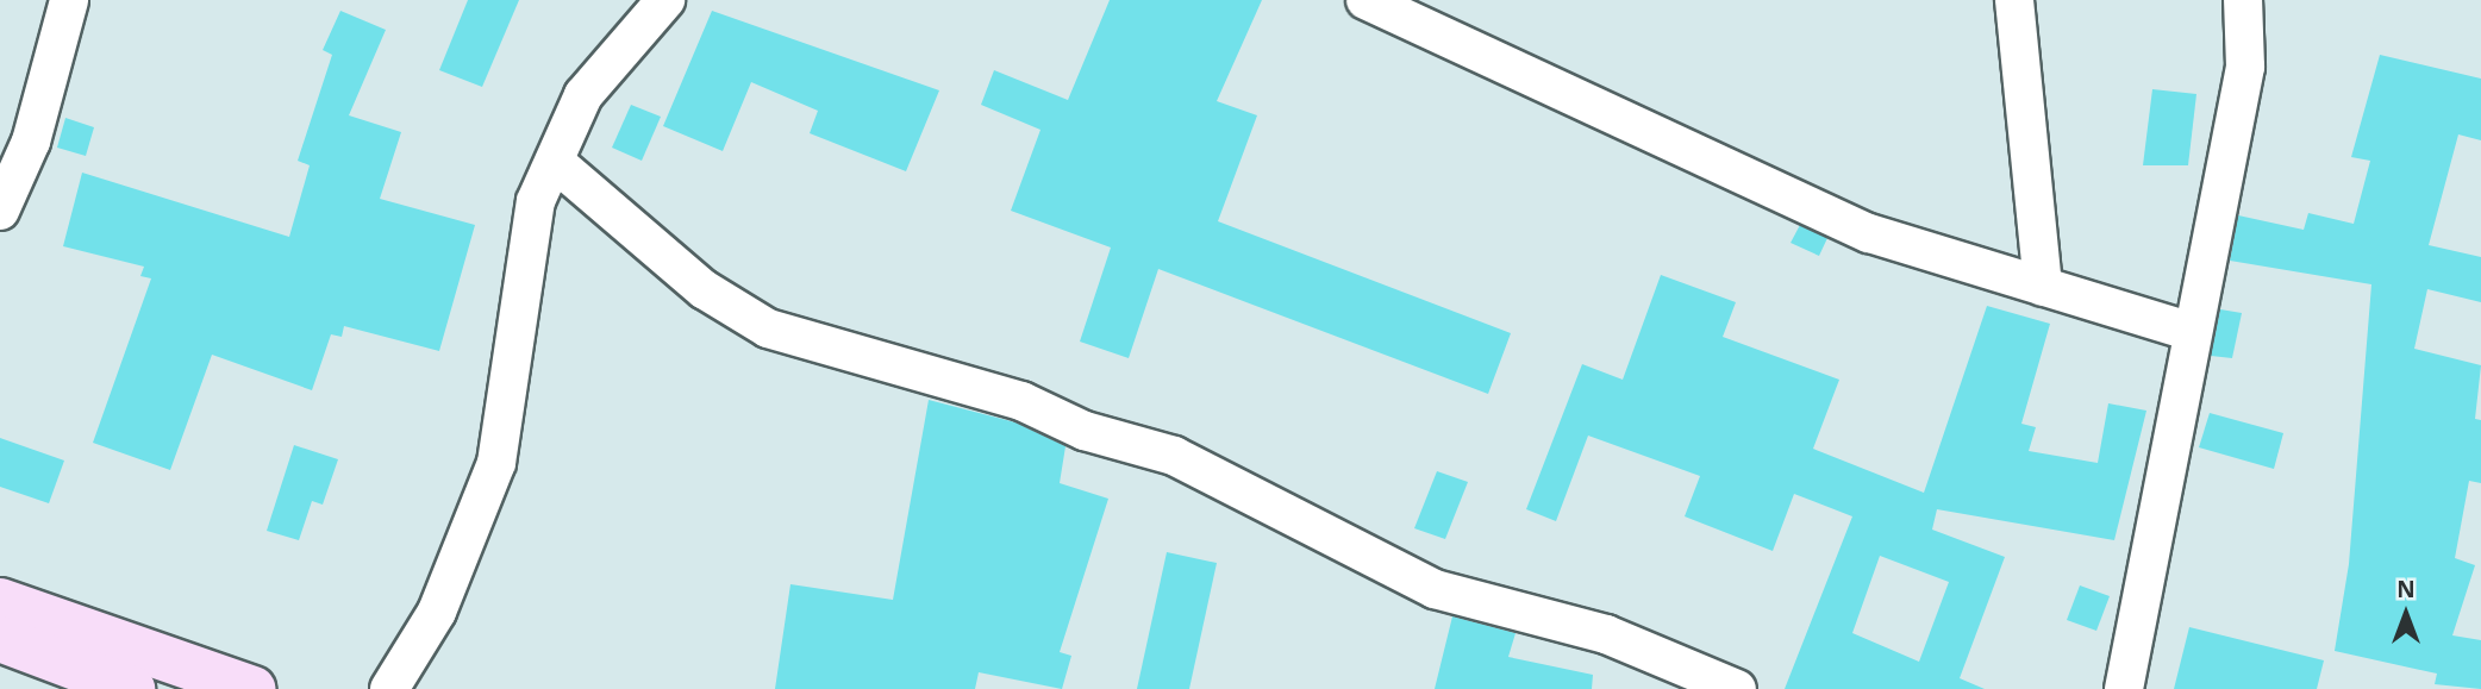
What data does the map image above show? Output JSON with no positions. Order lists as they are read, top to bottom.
{
  "north": "top"
}
